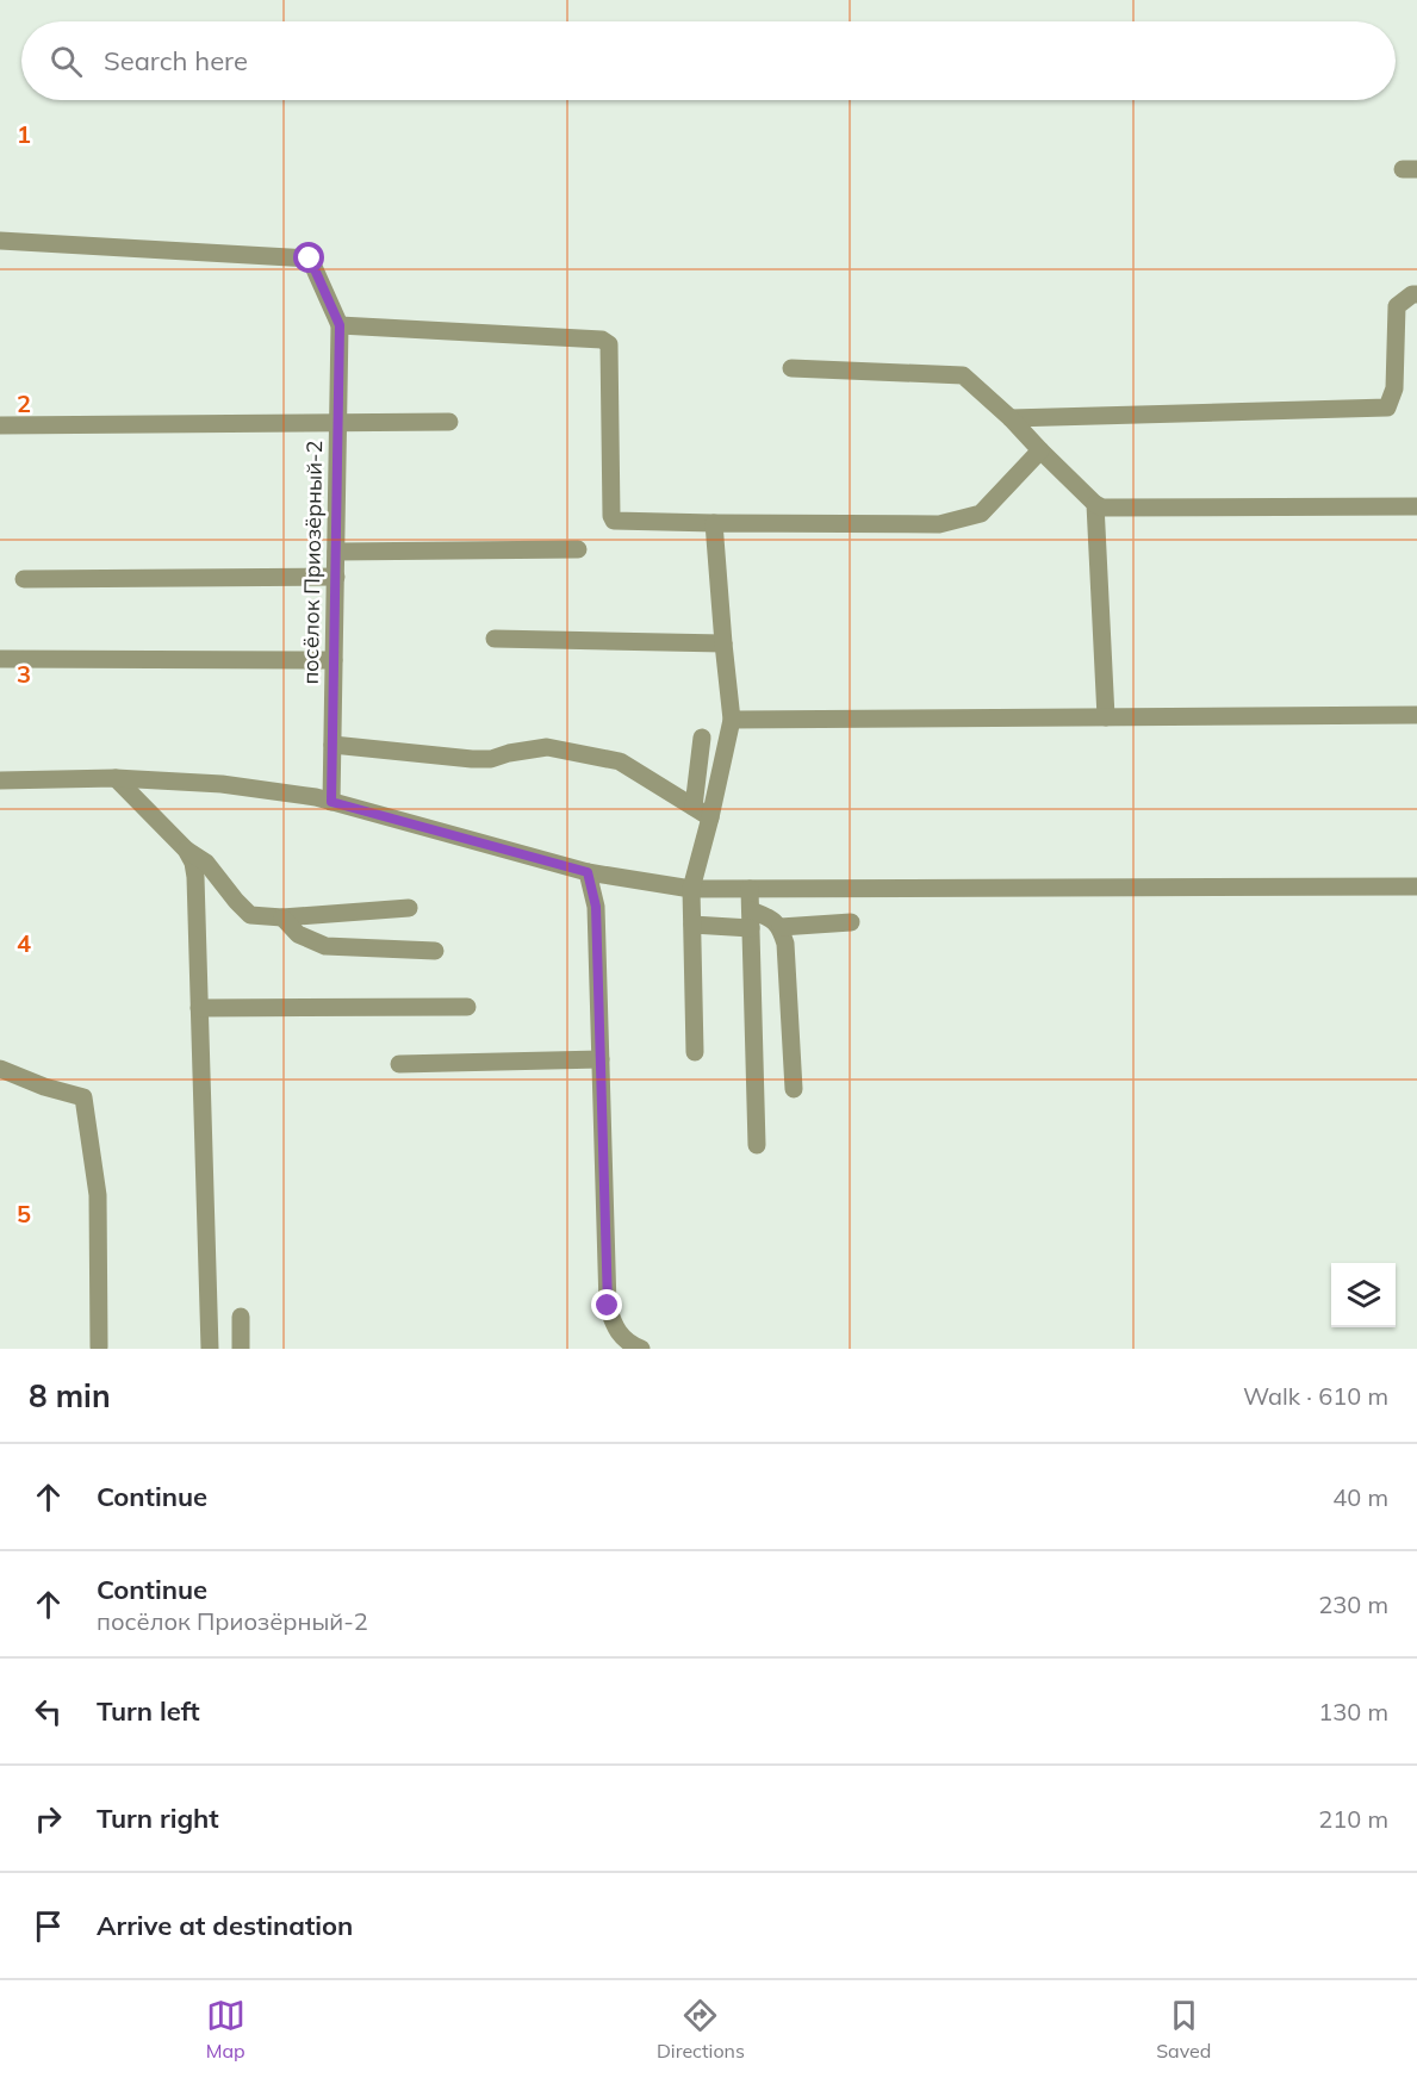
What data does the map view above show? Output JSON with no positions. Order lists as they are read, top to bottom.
{
  "streets": {
    "street": ["посёлок Приозёрный-2"]
  },
  "page": {
    "search": "Search here",
    "heading": ["8 min", "Walk · 610 m"],
    "list": [
      ["Continue", "40 m"],
      ["Continue", "посёлок Приозёрный-2", "230 m"],
      ["Turn left", "130 m"],
      ["Turn right", "210 m"],
      "Arrive at destination"
    ],
    "nav": ["Map", "Directions", "Saved"]
  },
  "grid": {
    "rows": [
      "1",
      "2",
      "3",
      "4",
      "5"
    ]
  }
}
